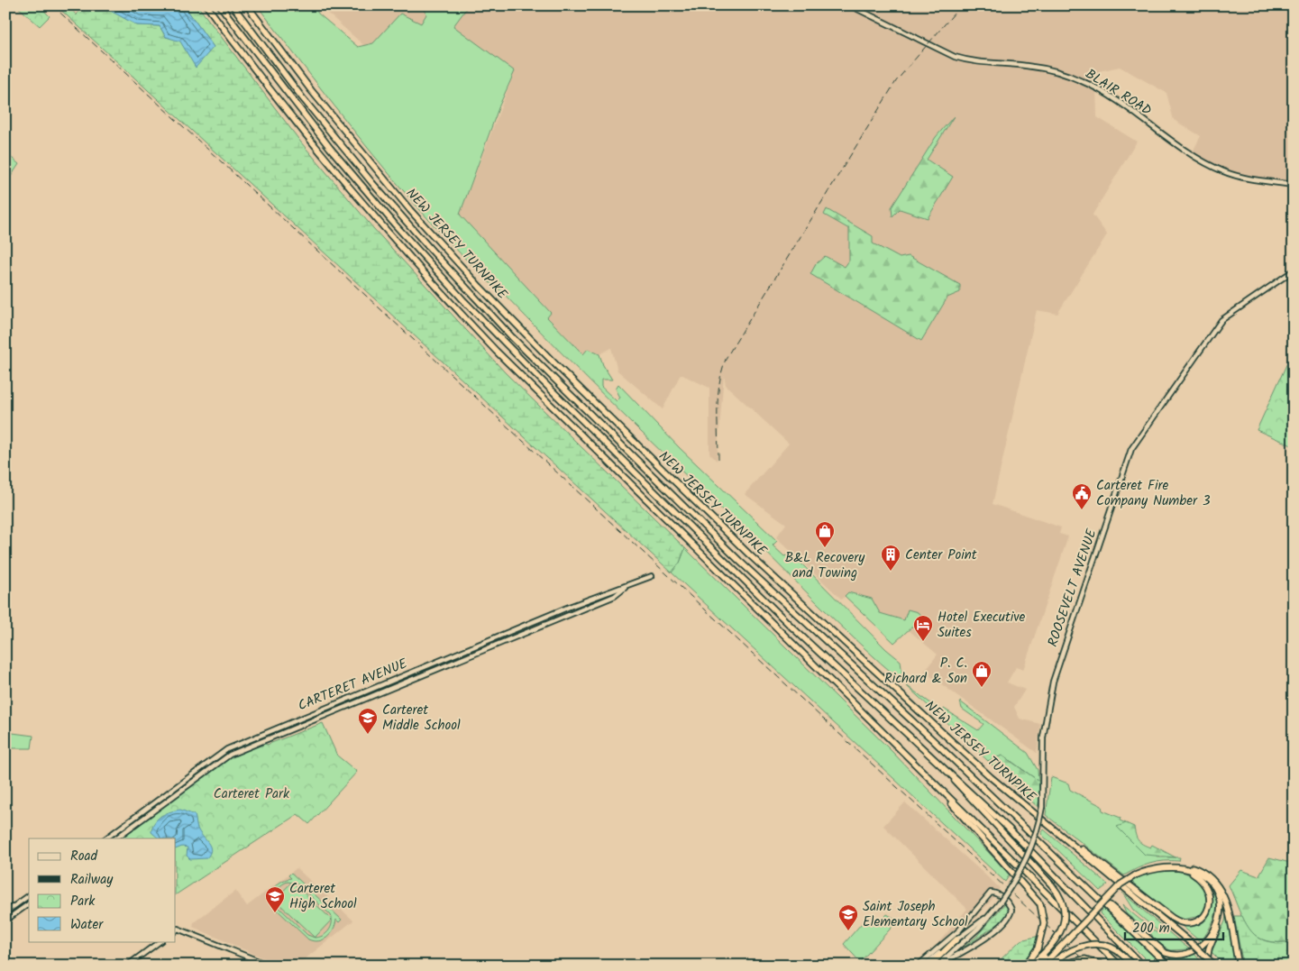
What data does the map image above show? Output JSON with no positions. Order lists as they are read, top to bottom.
{
  "streets": {
    "highway": ["NEW JERSEY TURNPIKE"],
    "street": ["BLAIR ROAD", "ROOSEVELT AVENUE", "CARTERET AVENUE"]
  },
  "parks": ["Carteret Park"],
  "places": {
    "public building": ["Carteret Fire Company Number 3"],
    "shop": ["B&L Recovery and Towing", "P. C. Richard & Son"],
    "building": ["Center Point"],
    "hotel": ["Hotel Executive Suites"],
    "school or university": ["Carteret Middle School", "Carteret High School", "Saint Joseph Elementary School"]
  },
  "legend": [
    "Road",
    "Railway",
    "Park",
    "Water"
  ],
  "scale_bar": "200 m"
}
